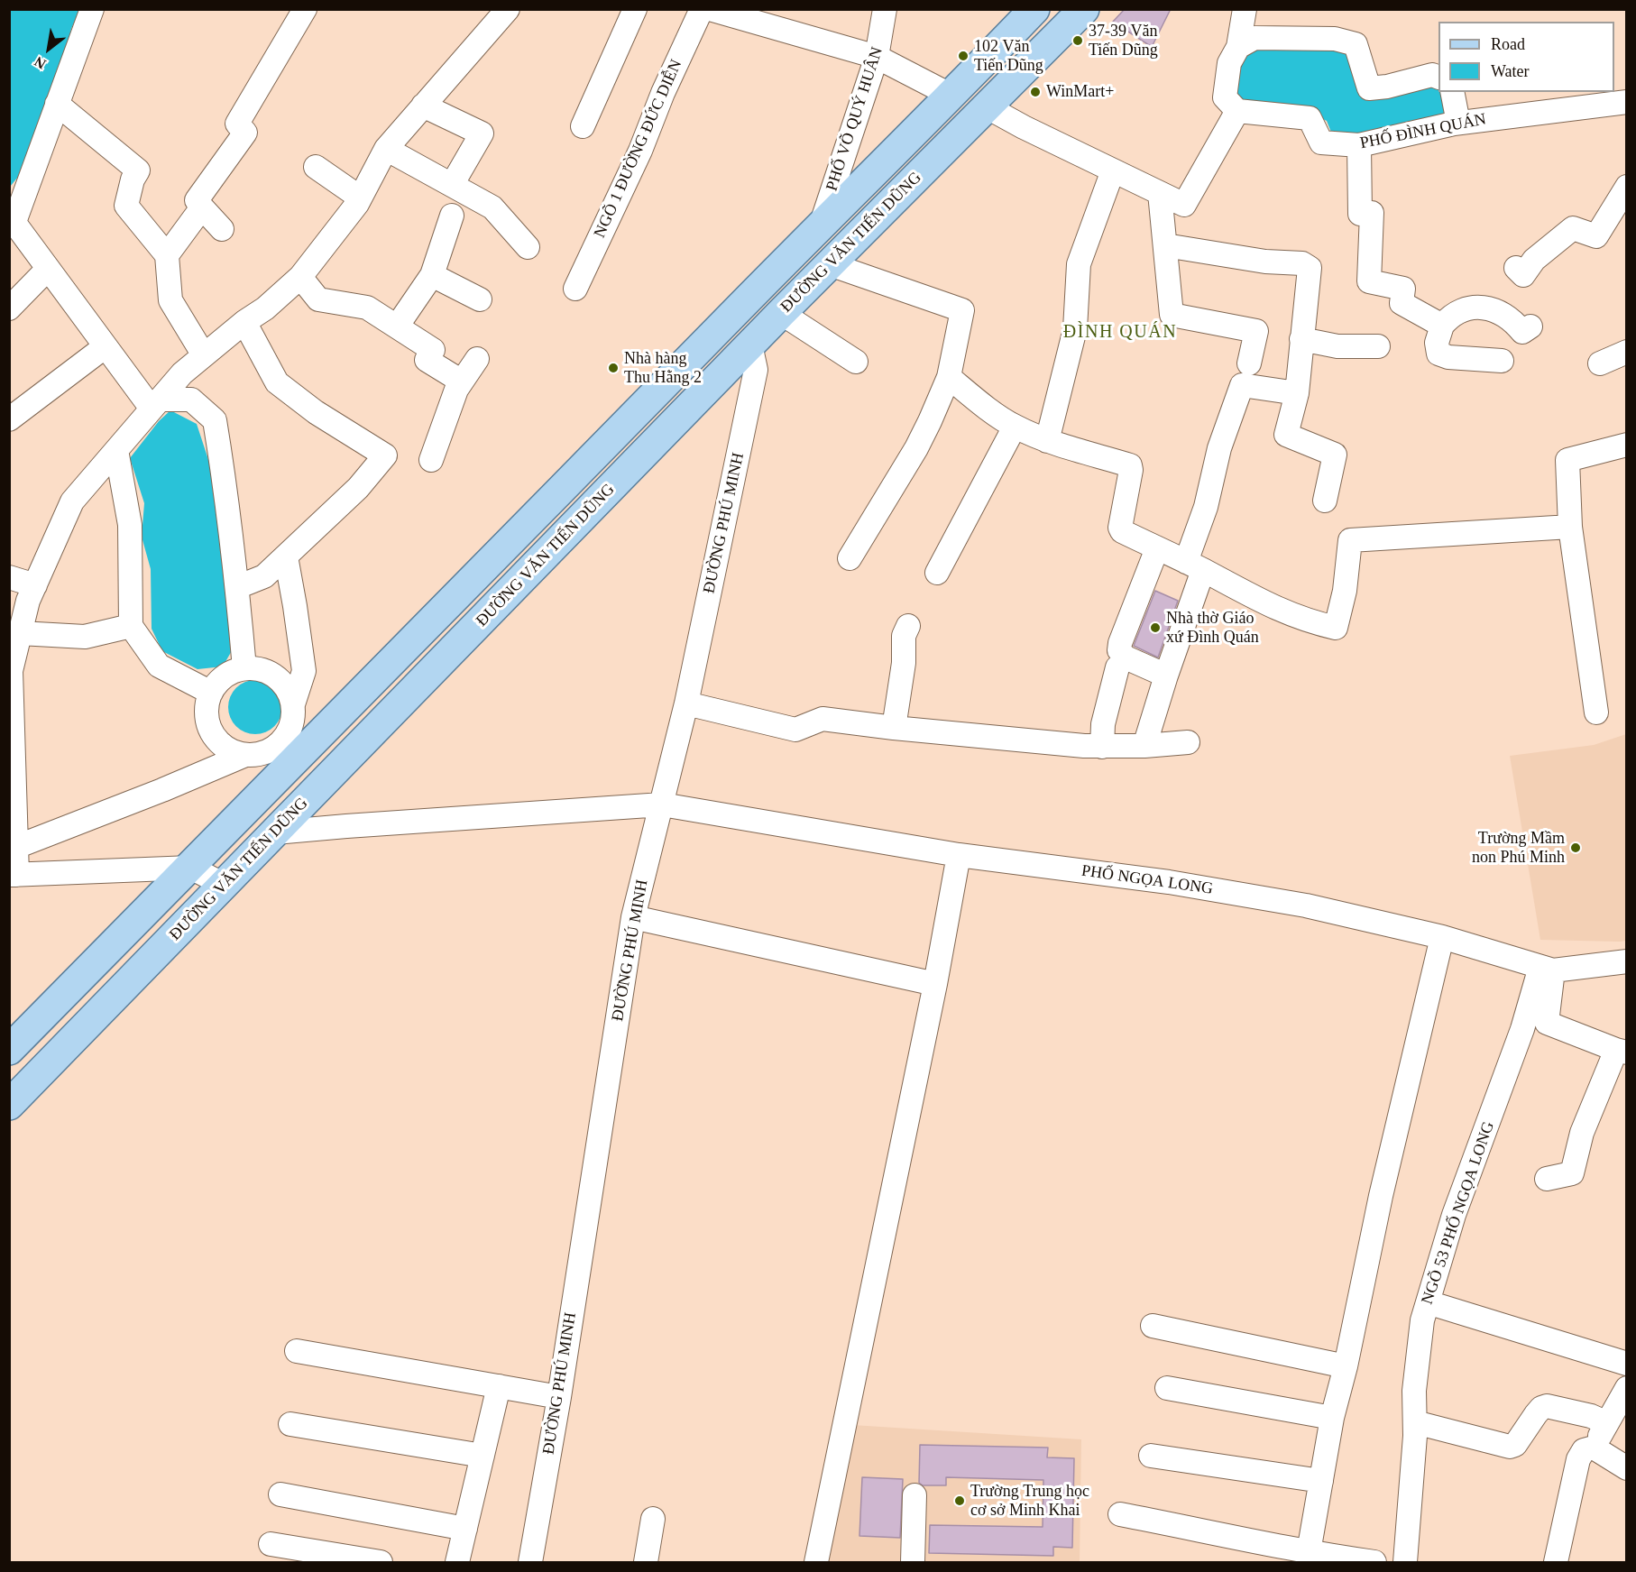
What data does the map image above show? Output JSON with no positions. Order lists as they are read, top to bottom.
{
  "streets": {
    "main road": ["ĐƯỜNG VĂN TIẾN DŨNG"],
    "street": [
      "PHỐ VÕ QUÝ HUÂN",
      "PHỐ ĐÌNH QUÁN",
      "NGÕ 1 ĐƯỜNG ĐỨC DIỄN",
      "ĐƯỜNG PHÚ MINH",
      "PHỐ NGỌA LONG",
      "NGÕ 53 PHỐ NGỌA LONG"
    ]
  },
  "crossings": [
    ["PHỐ VÕ QUÝ HUÂN", "ĐƯỜNG VĂN TIẾN DŨNG"],
    ["ĐƯỜNG VĂN TIẾN DŨNG", "ĐƯỜNG PHÚ MINH"],
    ["ĐƯỜNG VĂN TIẾN DŨNG", "PHỐ NGỌA LONG"],
    ["ĐƯỜNG PHÚ MINH", "PHỐ NGỌA LONG"],
    ["PHỐ NGỌA LONG", "NGÕ 53 PHỐ NGỌA LONG"]
  ],
  "districts": ["ĐÌNH QUÁN"],
  "places": [
    "37-39 Văn Tiến Dũng",
    "102 Văn Tiến Dũng",
    "WinMart+",
    "Nhà hàng Thu Hằng 2",
    "Nhà thờ Giáo xứ Đình Quán",
    "Trường Mầm non Phú Minh",
    "Trường Trung học cơ sở Minh Khai"
  ],
  "legend": ["Road", "Water"],
  "north": "bottom left"
}
